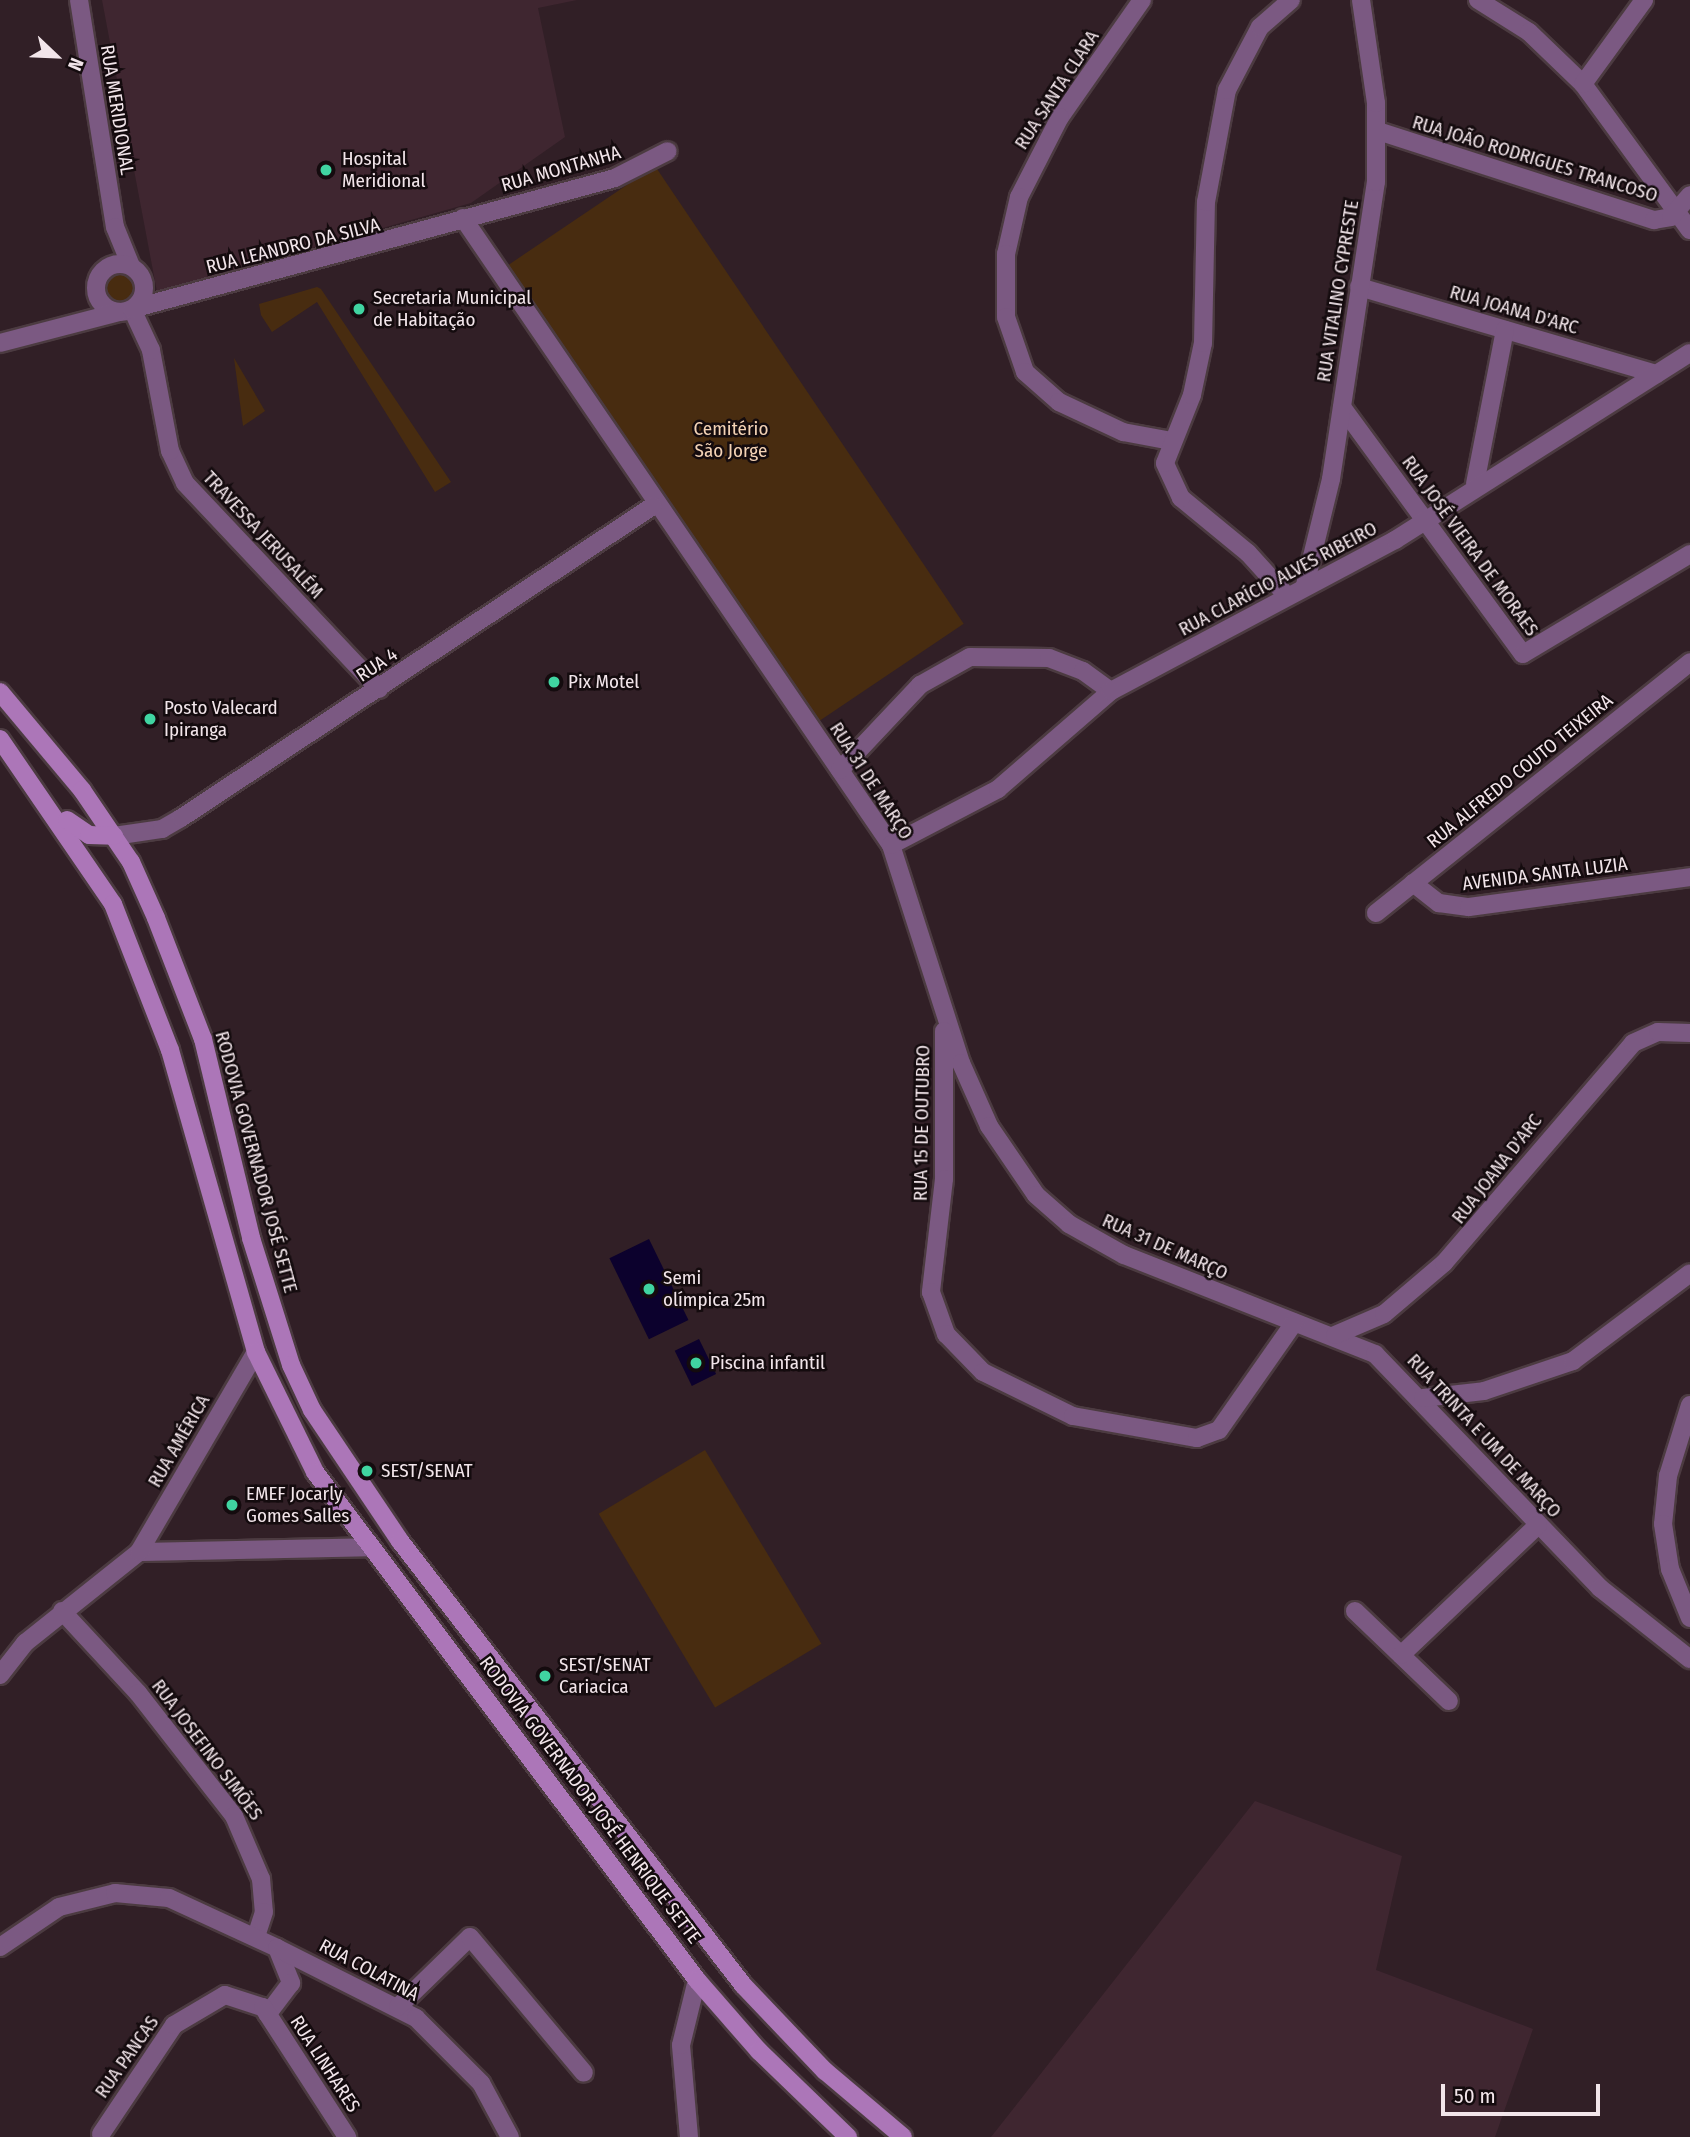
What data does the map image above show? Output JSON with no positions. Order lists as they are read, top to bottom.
{
  "streets": {
    "main road": ["RODOVIA GOVERNADOR JOSÉ SETTE", "RODOVIA GOVERNADOR JOSÉ HENRIQUE SETTE"],
    "street": [
      "RUA SANTA CLARA",
      "RUA MERIDIONAL",
      "RUA JOÃO RODRIGUES TRANCOSO",
      "RUA MONTANHA",
      "RUA LEANDRO DA SILVA",
      "RUA VITALINO CYPRESTE",
      "RUA JOANA D'ARC",
      "TRAVESSA JERUSALÉM",
      "RUA JOSÉ VIEIRA DE MORAES",
      "RUA CLARÍCIO ALVES RIBEIRO",
      "RUA 4",
      "RUA ALFREDO COUTO TEIXEIRA",
      "RUA 31 DE MARÇO",
      "AVENIDA SANTA LUZIA",
      "RUA 15 DE OUTUBRO",
      "RUA TRINTA E UM DE MARÇO",
      "RUA AMÉRICA",
      "RUA JOSEFINO SIMÕES",
      "RUA COLATINA",
      "RUA PANCAS",
      "RUA LINHARES"
    ]
  },
  "crossings": [
    ["RUA JOÃO RODRIGUES TRANCOSO", "RUA VITALINO CYPRESTE"],
    ["RUA MONTANHA", "RUA LEANDRO DA SILVA"],
    ["RUA MONTANHA", "RUA 31 DE MARÇO"],
    ["RUA LEANDRO DA SILVA", "TRAVESSA JERUSALÉM"],
    ["RUA LEANDRO DA SILVA", "RUA 31 DE MARÇO"],
    ["RUA VITALINO CYPRESTE", "RUA JOANA D'ARC"],
    ["RUA VITALINO CYPRESTE", "RUA JOSÉ VIEIRA DE MORAES"],
    ["RUA VITALINO CYPRESTE", "RUA CLARÍCIO ALVES RIBEIRO"],
    ["RUA JOANA D'ARC", "RUA CLARÍCIO ALVES RIBEIRO"],
    ["RUA JOANA D'ARC", "RUA TRINTA E UM DE MARÇO"],
    ["TRAVESSA JERUSALÉM", "RUA 4"],
    ["RUA JOSÉ VIEIRA DE MORAES", "RUA CLARÍCIO ALVES RIBEIRO"],
    ["RUA CLARÍCIO ALVES RIBEIRO", "RUA 31 DE MARÇO"],
    ["RUA 4", "RUA 31 DE MARÇO"],
    ["RUA 4", "RODOVIA GOVERNADOR JOSÉ SETTE"],
    ["RUA ALFREDO COUTO TEIXEIRA", "AVENIDA SANTA LUZIA"],
    ["RUA 31 DE MARÇO", "RUA 15 DE OUTUBRO"],
    ["RUA 31 DE MARÇO", "RUA TRINTA E UM DE MARÇO"],
    ["RUA 15 DE OUTUBRO", "RUA TRINTA E UM DE MARÇO"],
    ["RODOVIA GOVERNADOR JOSÉ SETTE", "RODOVIA GOVERNADOR JOSÉ HENRIQUE SETTE"],
    ["RUA AMÉRICA", "RUA JOSEFINO SIMÕES"],
    ["RUA AMÉRICA", "RODOVIA GOVERNADOR JOSÉ HENRIQUE SETTE"],
    ["RUA JOSEFINO SIMÕES", "RUA COLATINA"],
    ["RUA PANCAS", "RUA LINHARES"]
  ],
  "parks": ["Cemitério São Jorge"],
  "places": [
    "Hospital Meridional",
    "Secretaria Municipal de Habitação",
    "Pix Motel",
    "Posto Valecard Ipiranga",
    "Semi olímpica 25m",
    "Piscina infantil",
    "SEST/SENAT",
    "EMEF Jocarly Gomes Salles",
    "SEST/SENAT Cariacica"
  ],
  "scale_bar": "50 m",
  "north": "bottom right"
}
